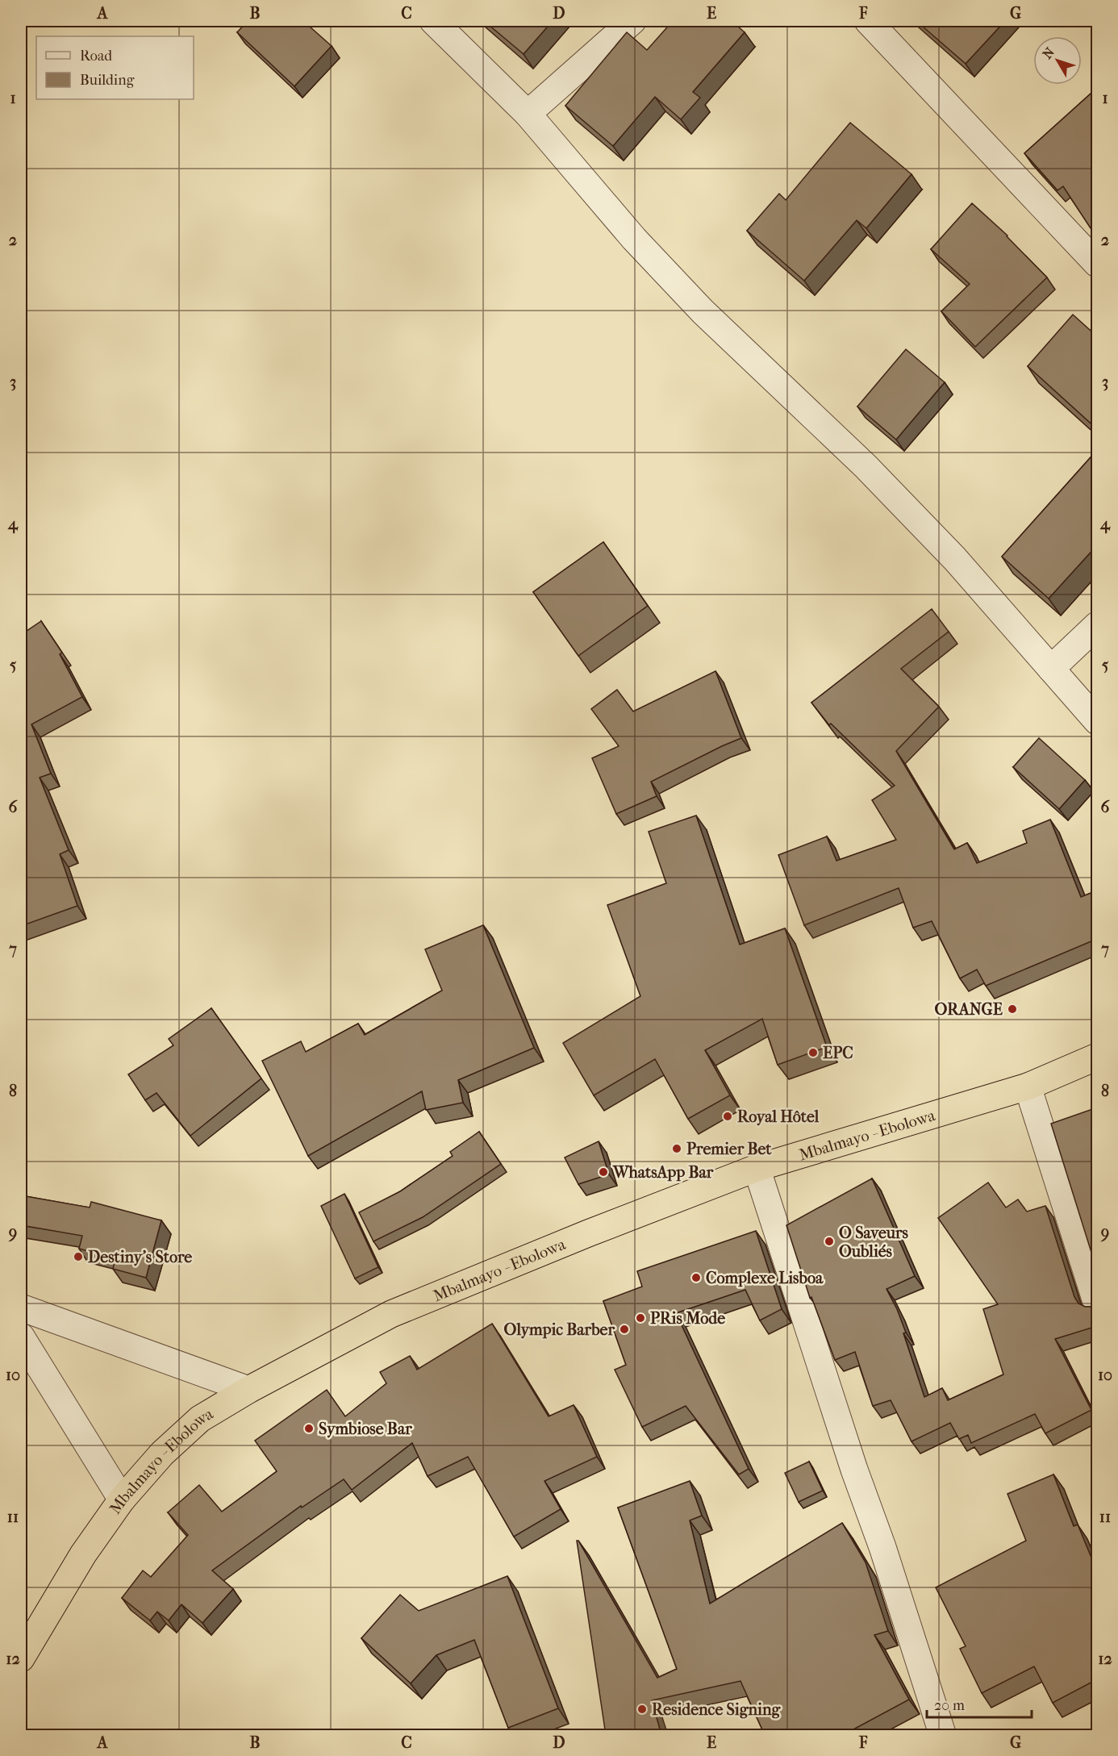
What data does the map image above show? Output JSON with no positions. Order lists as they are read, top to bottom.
{
  "streets": {
    "highway": ["Mbalmayo - Ebolowa"]
  },
  "places": [
    "ORANGE",
    "EPC",
    "Royal Hôtel",
    "Premier Bet",
    "WhatsApp Bar",
    "O Saveurs Oubliés",
    "Destiny’s Store",
    "Complexe Lisboa",
    "PRis Mode",
    "Olympic Barber",
    "Symbiose Bar",
    "Residence Signing"
  ],
  "legend": ["Road", "Building"],
  "scale_bar": "20 m",
  "north": "top left",
  "grid": {
    "columns": [
      "A",
      "B",
      "C",
      "D",
      "E",
      "F",
      "G"
    ],
    "rows": [
      "1",
      "2",
      "3",
      "4",
      "5",
      "6",
      "7",
      "8",
      "9",
      "10",
      "11",
      "12"
    ]
  }
}
